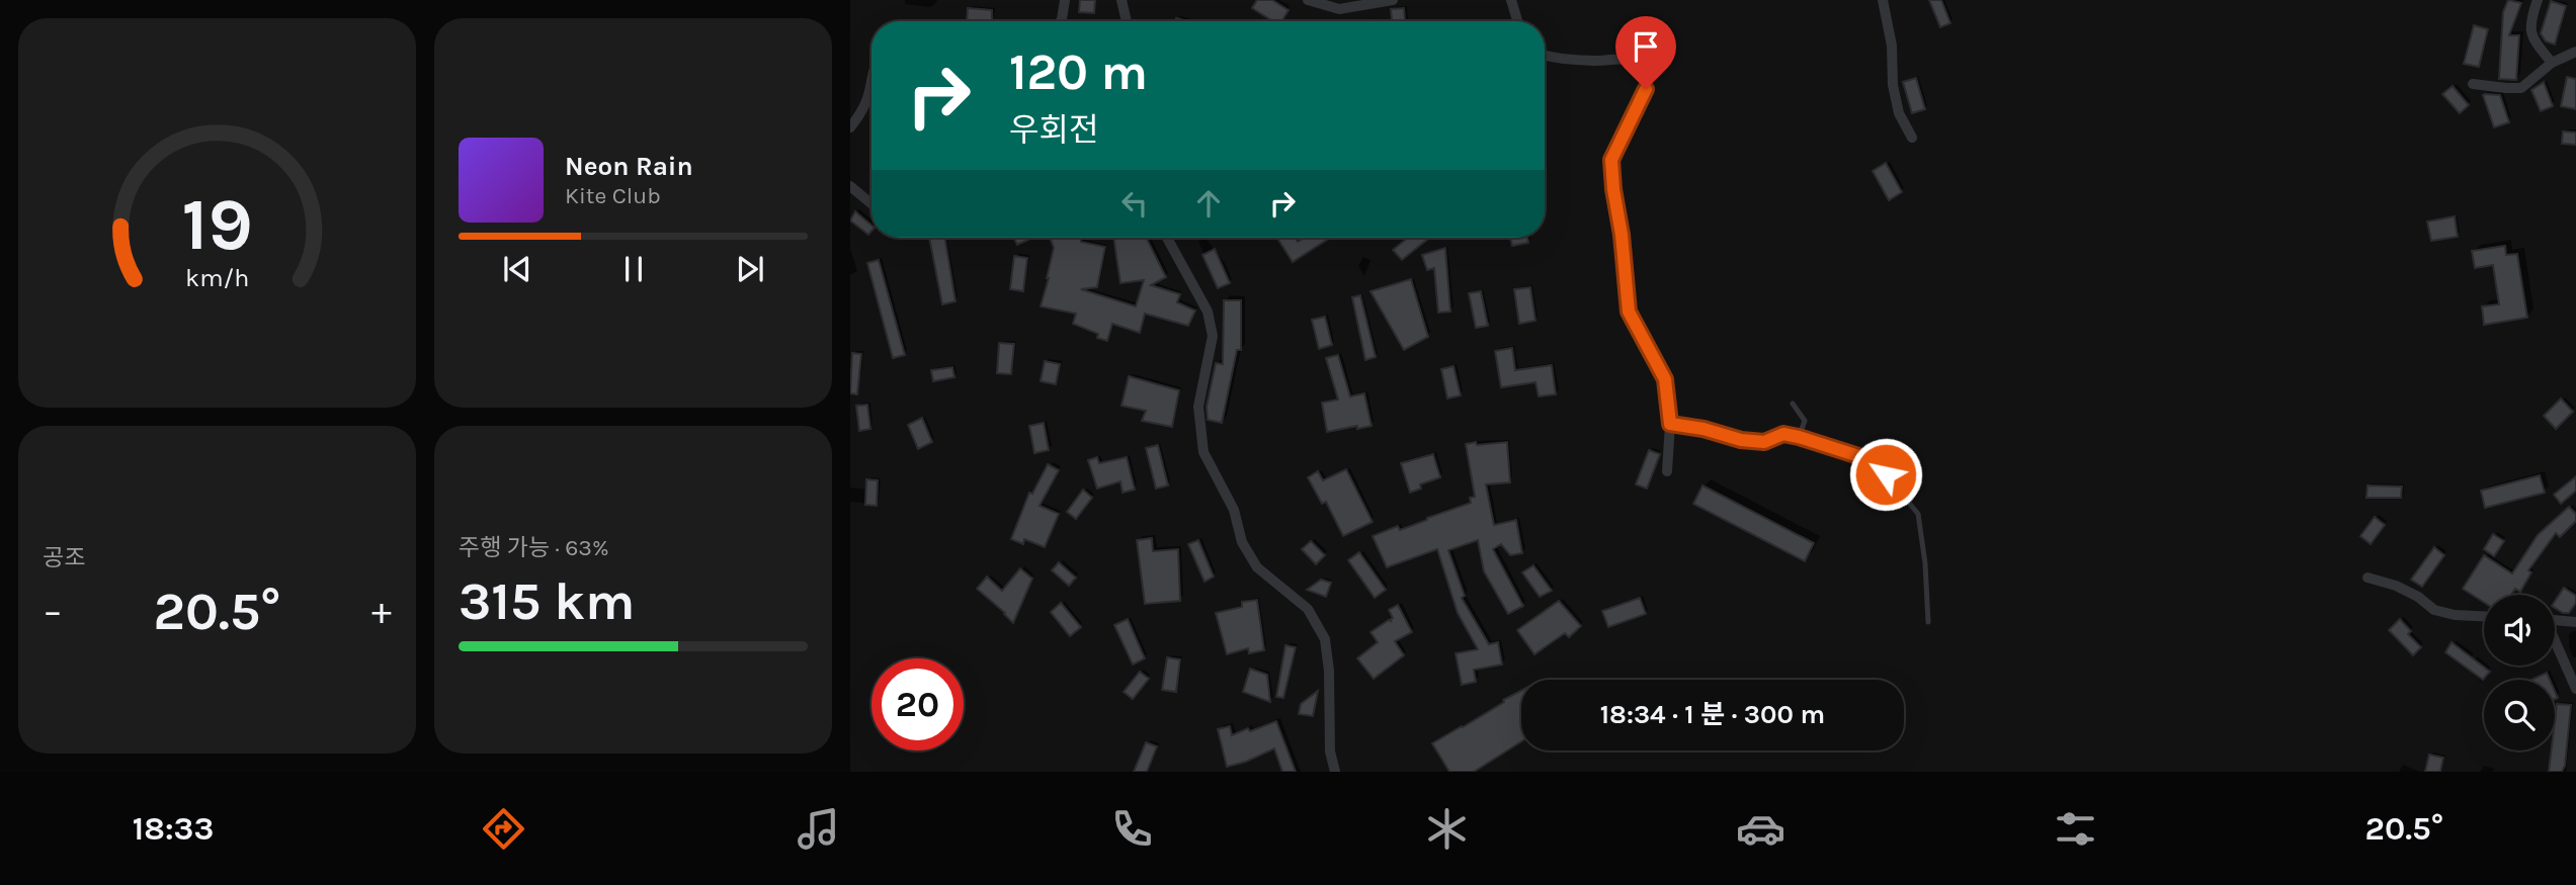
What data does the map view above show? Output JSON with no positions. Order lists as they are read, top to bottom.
{
  "page": {
    "turn": ["120 m", "우회전"],
    "song": ["Neon Rain", "Kite Club"],
    "tile": [
      "공조",
      ["주행 가능 · 63%", "315 km"]
    ],
    "heat": ["−", "20.5°", "+"],
    "limit": "20",
    "trip": "18:34 · 1 분 · 300 m",
    "tabs": ["18:33", "20.5°"],
    "gauge": ["19", "km/h"]
  }
}
